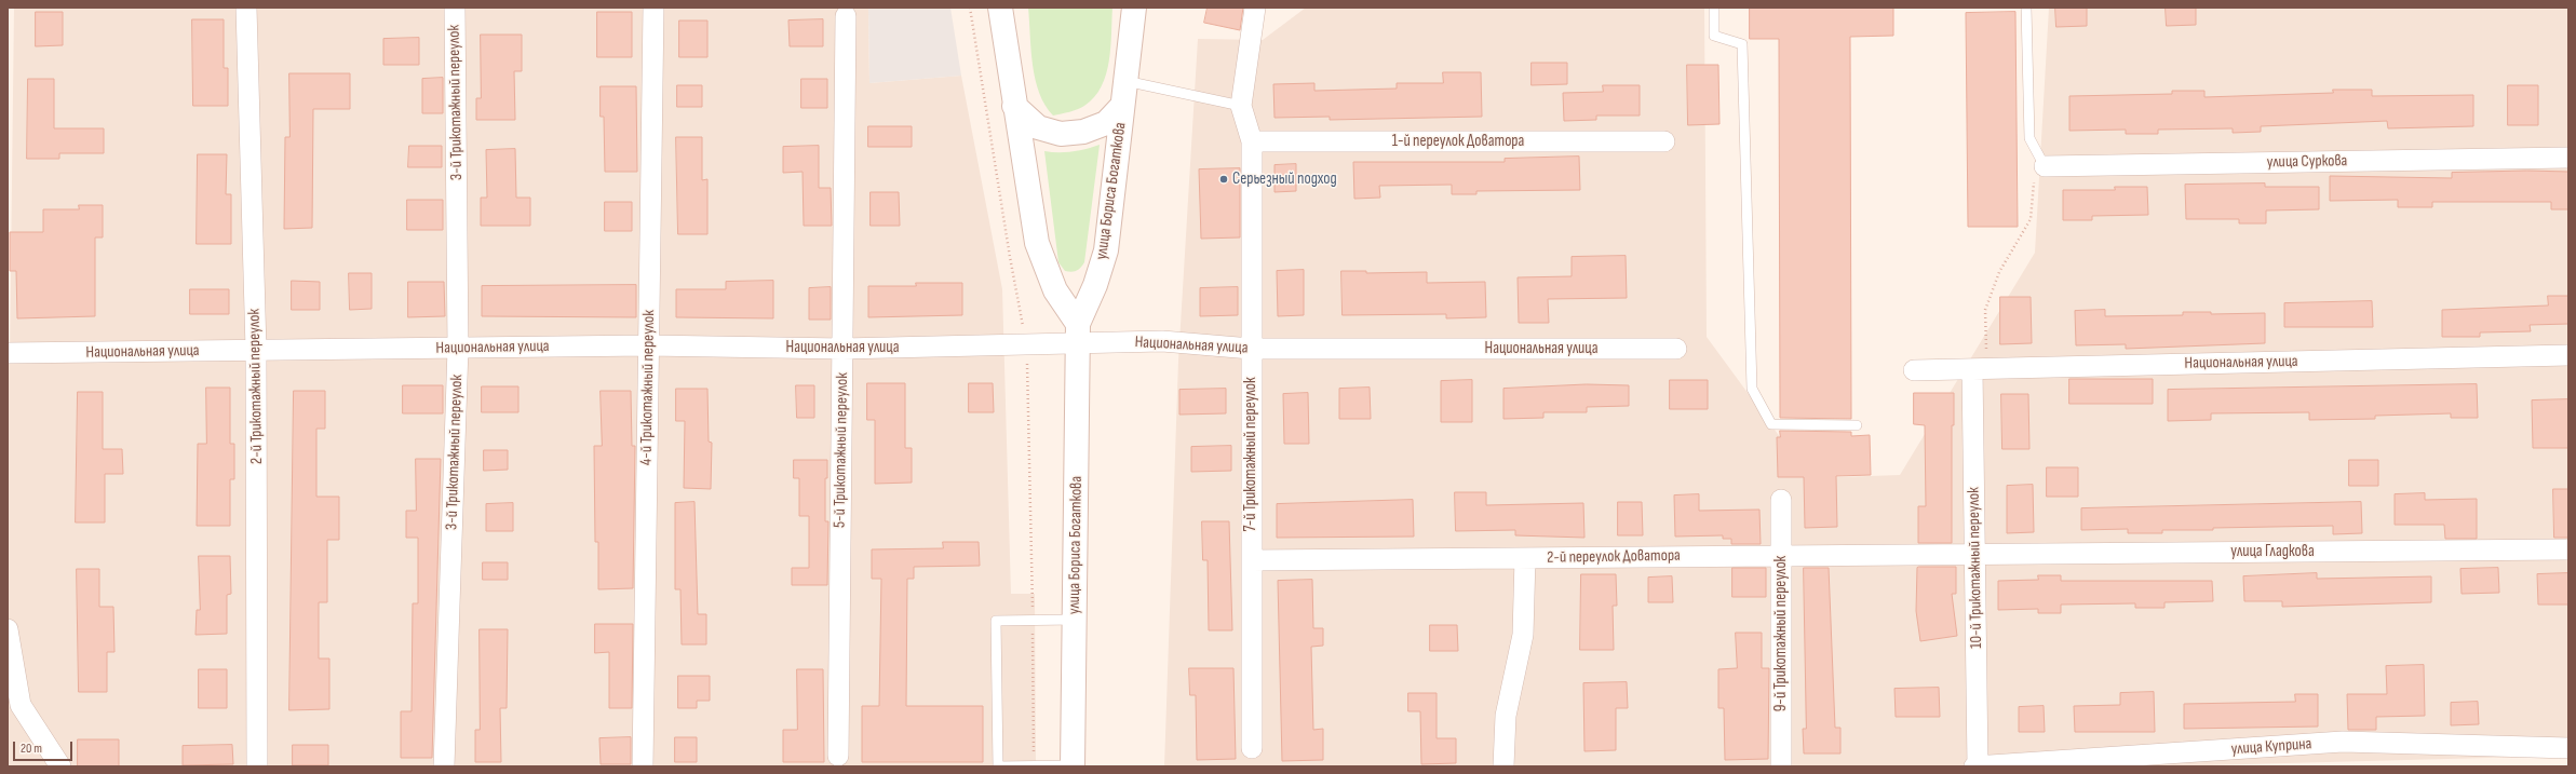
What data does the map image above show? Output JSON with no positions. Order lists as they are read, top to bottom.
{
  "streets": {
    "main road": ["улица Бориса Богаткова"],
    "street": [
      "3-й Трикотажный переулок",
      "1-й переулок Доватора",
      "улица Суркова",
      "Национальная улица",
      "2-й Трикотажный переулок",
      "4-й Трикотажный переулок",
      "5-й Трикотажный переулок",
      "7-й Трикотажный переулок",
      "улица Гладкова",
      "2-й переулок Доватора",
      "10-й Трикотажный переулок",
      "9-й Трикотажный переулок",
      "улица Куприна"
    ]
  },
  "crossings": [
    ["3-й Трикотажный переулок", "Национальная улица"],
    ["1-й переулок Доватора", "7-й Трикотажный переулок"],
    ["улица Бориса Богаткова", "Национальная улица"],
    ["Национальная улица", "2-й Трикотажный переулок"],
    ["Национальная улица", "4-й Трикотажный переулок"],
    ["Национальная улица", "5-й Трикотажный переулок"],
    ["Национальная улица", "7-й Трикотажный переулок"],
    ["Национальная улица", "10-й Трикотажный переулок"],
    ["7-й Трикотажный переулок", "2-й переулок Доватора"],
    ["улица Гладкова", "2-й переулок Доватора"],
    ["улица Гладкова", "10-й Трикотажный переулок"],
    ["2-й переулок Доватора", "10-й Трикотажный переулок"],
    ["2-й переулок Доватора", "9-й Трикотажный переулок"],
    ["10-й Трикотажный переулок", "улица Куприна"]
  ],
  "places": ["Серьезный подход"],
  "scale_bar": "20 m"
}
